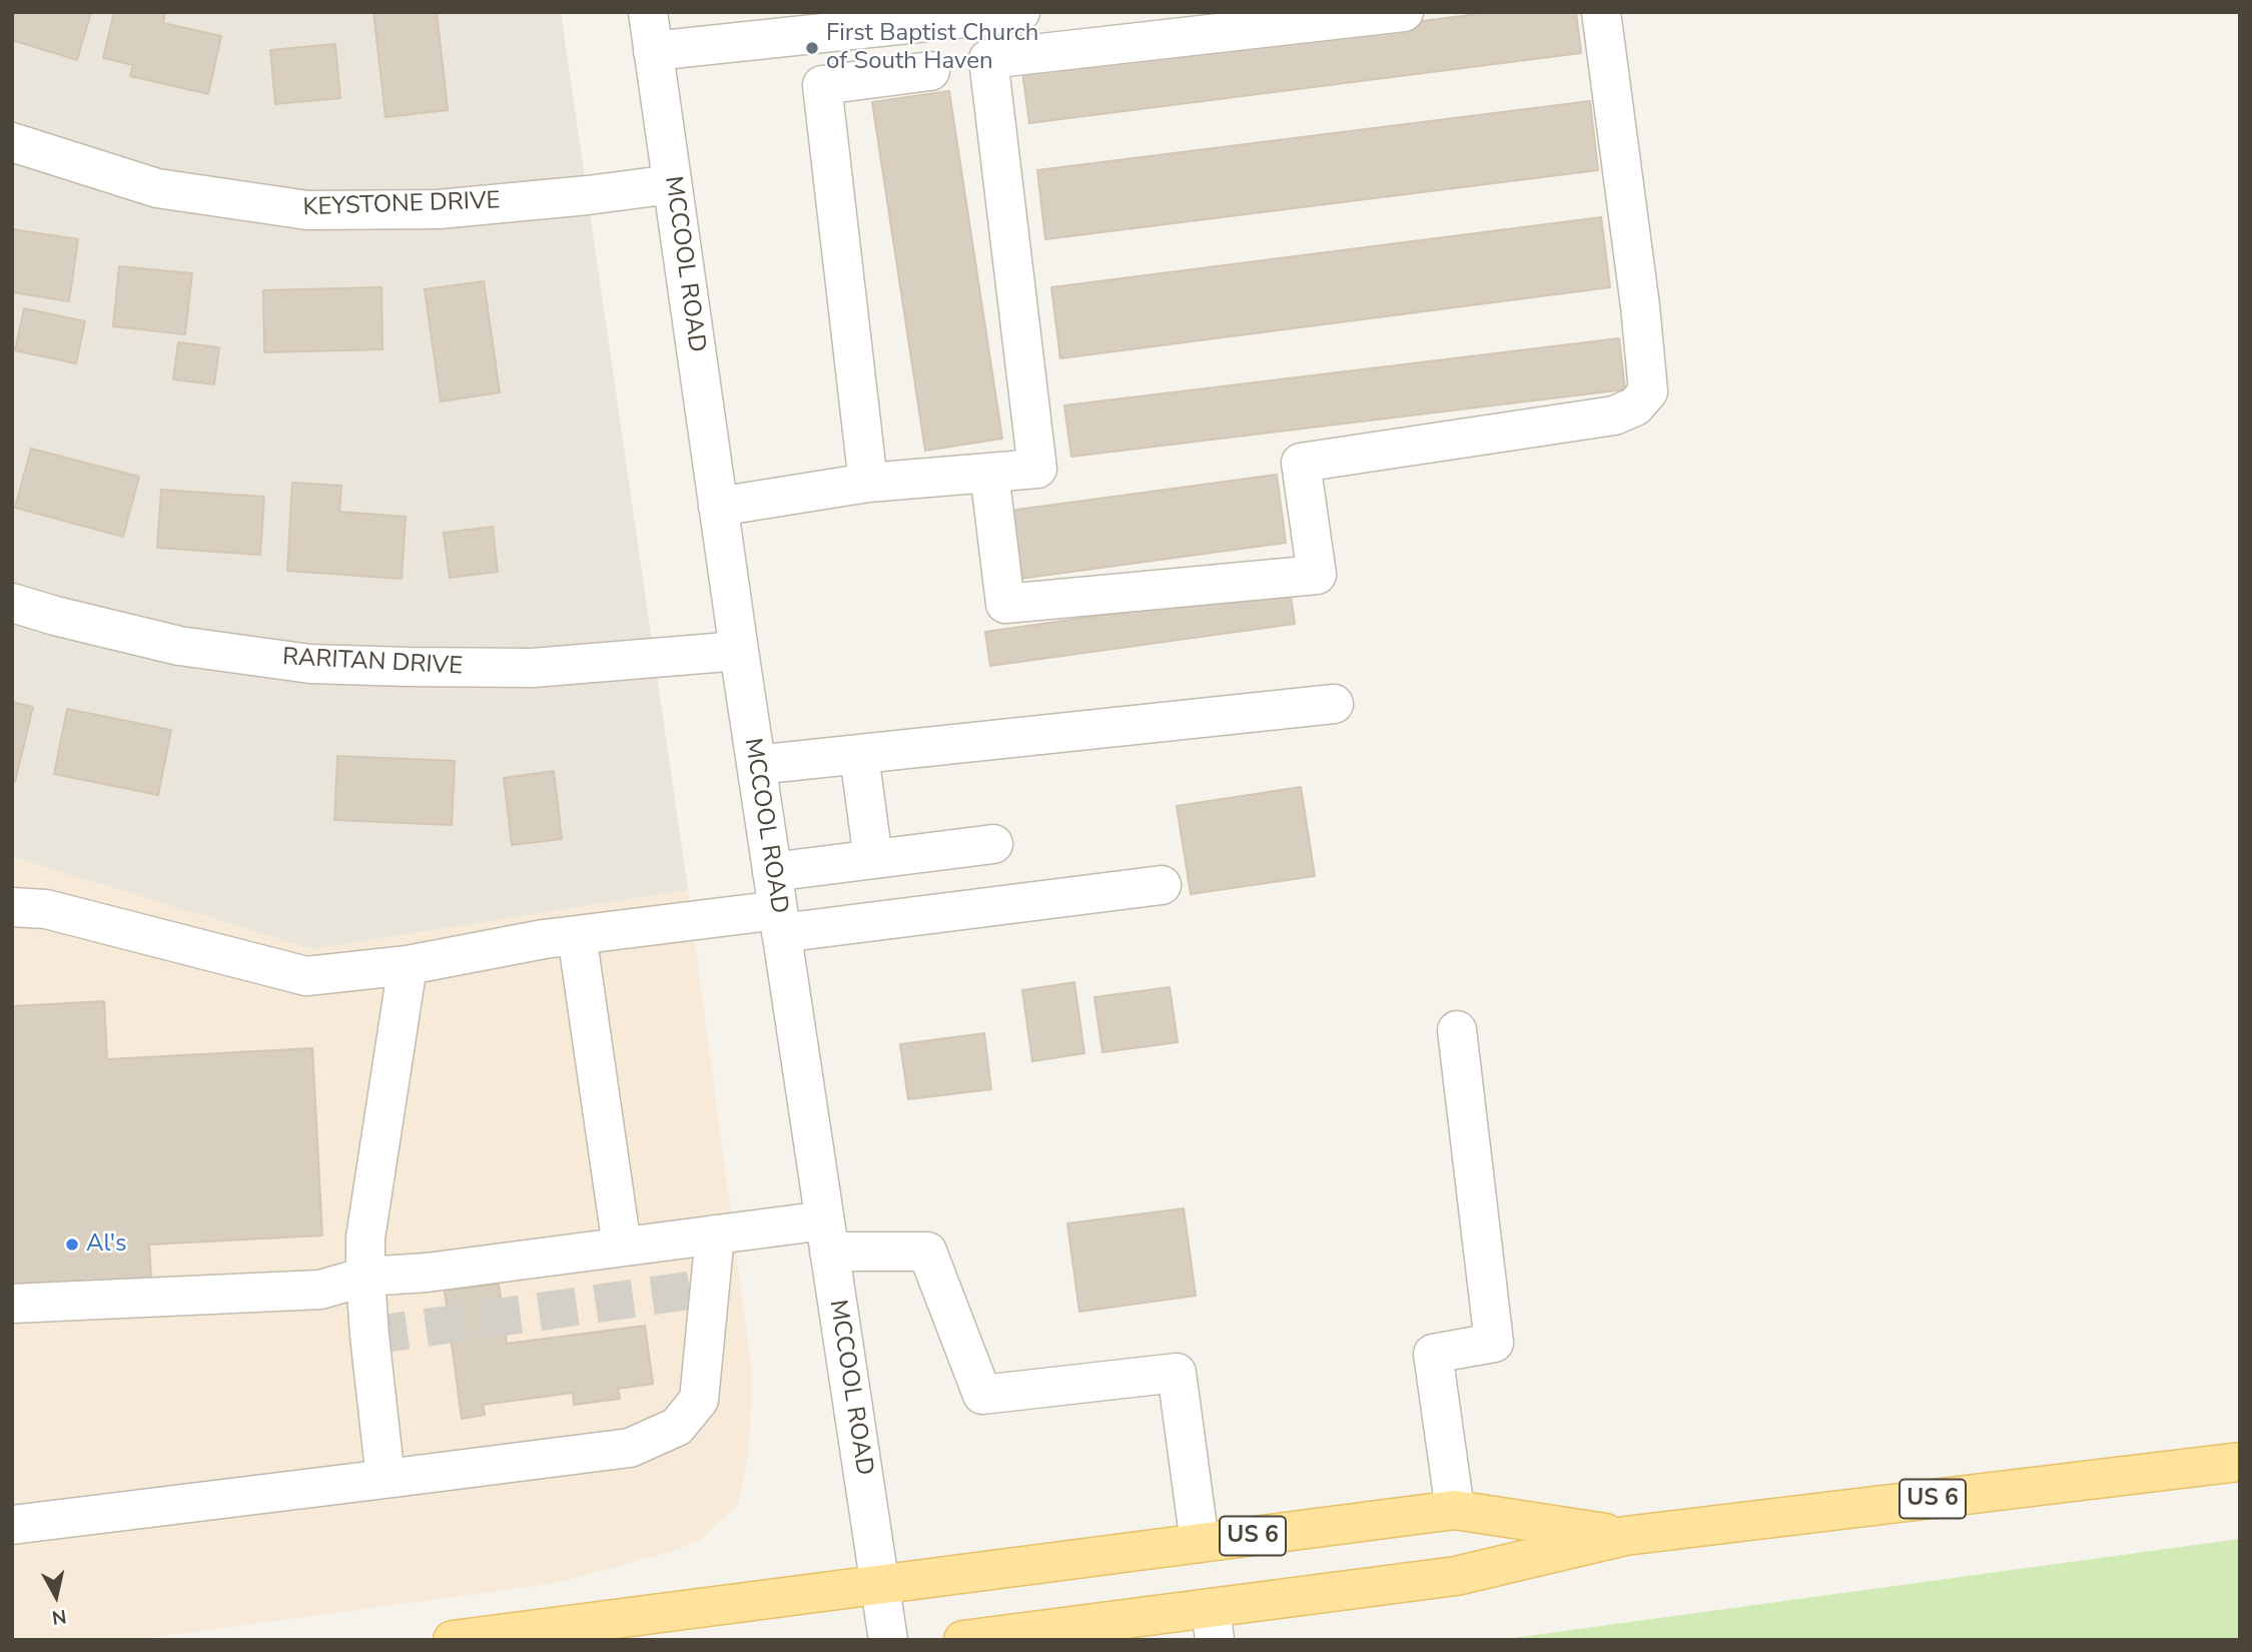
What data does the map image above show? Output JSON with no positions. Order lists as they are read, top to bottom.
{
  "streets": {
    "main road": ["US 6"],
    "street": ["KEYSTONE DRIVE", "MCCOOL ROAD", "RARITAN DRIVE"]
  },
  "crossings": [
    ["KEYSTONE DRIVE", "MCCOOL ROAD"],
    ["MCCOOL ROAD", "RARITAN DRIVE"],
    ["MCCOOL ROAD", "US 6"]
  ],
  "places": ["First Baptist Church of South Haven", "Al's"],
  "north": "bottom"
}
